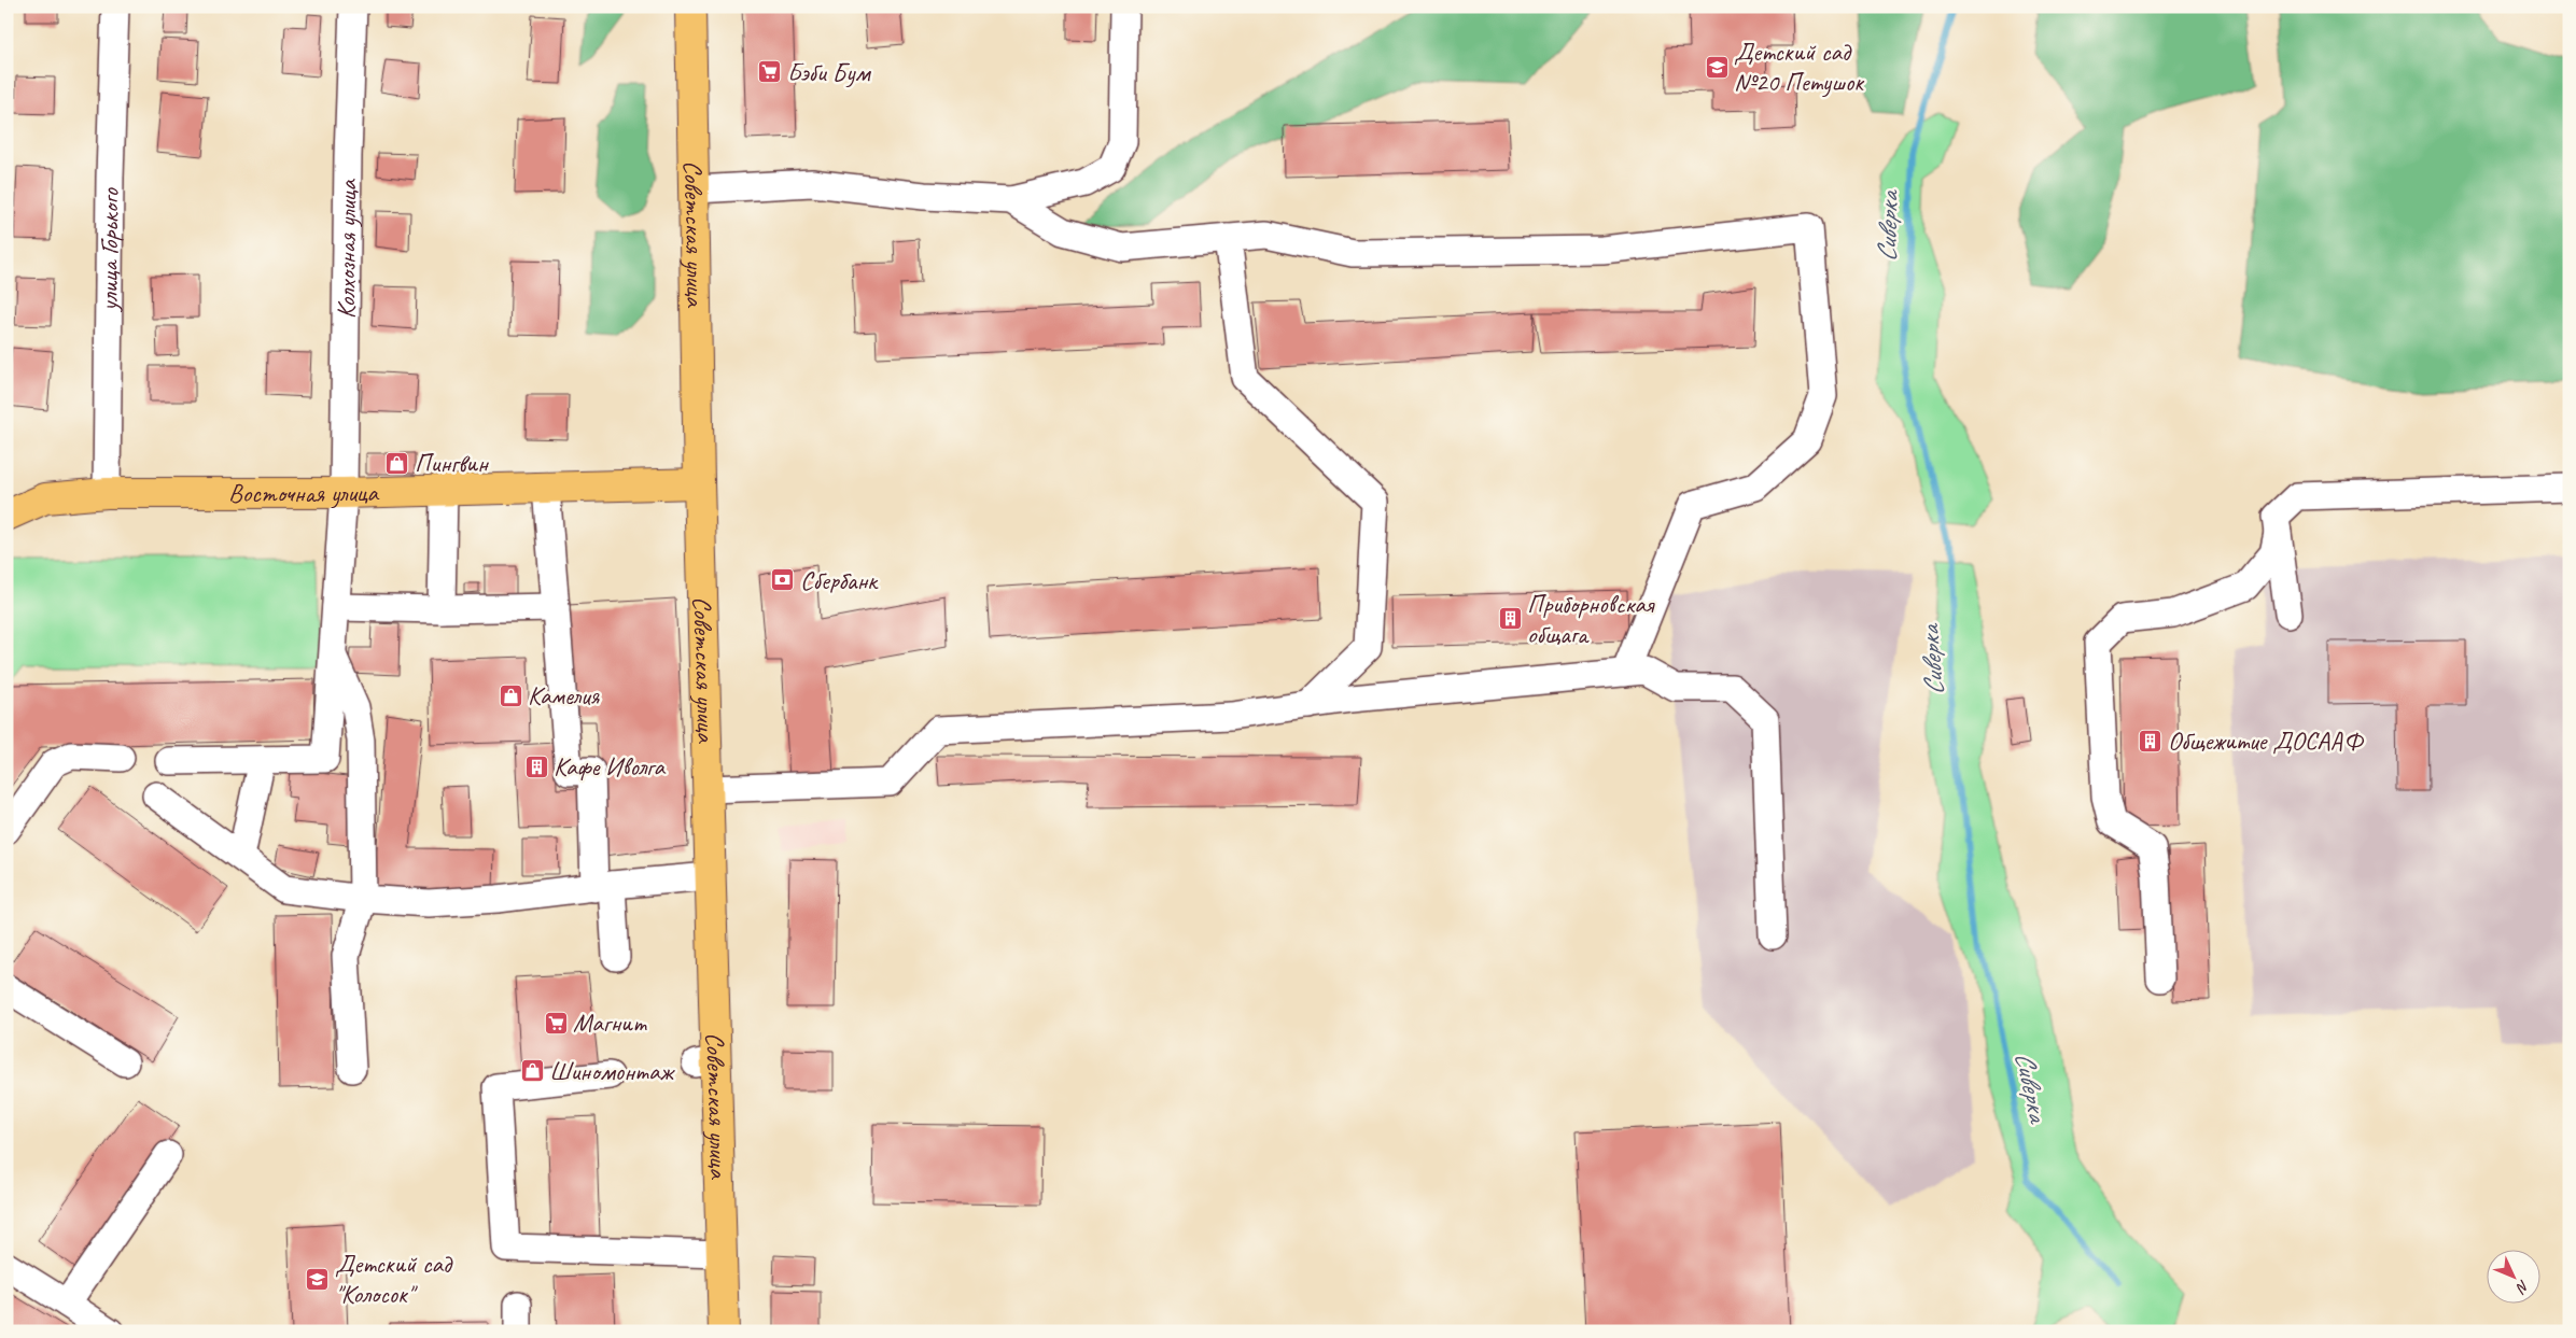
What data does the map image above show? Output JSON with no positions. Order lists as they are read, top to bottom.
{
  "streets": {
    "main road": ["Советская улица", "Восточная улица"],
    "street": ["улица Горького", "Колхозная улица"]
  },
  "crossings": [
    ["Советская улица", "Восточная улица"],
    ["улица Горького", "Восточная улица"],
    ["Колхозная улица", "Восточная улица"]
  ],
  "water": ["Сиверка"],
  "places": {
    "school or university": ["Детский сад №20 Петушок", "Детский сад \"Колосок\""],
    "supermarket": ["Бэби Бум", "Магнит"],
    "shop": ["Пингвин", "Камелия", "Шиномонтаж"],
    "bank": ["Сбербанк"],
    "building": ["Приборновская общага", "Общежитие ДОСААФ", "Кафе Иволга"]
  },
  "north": "bottom right"
}
